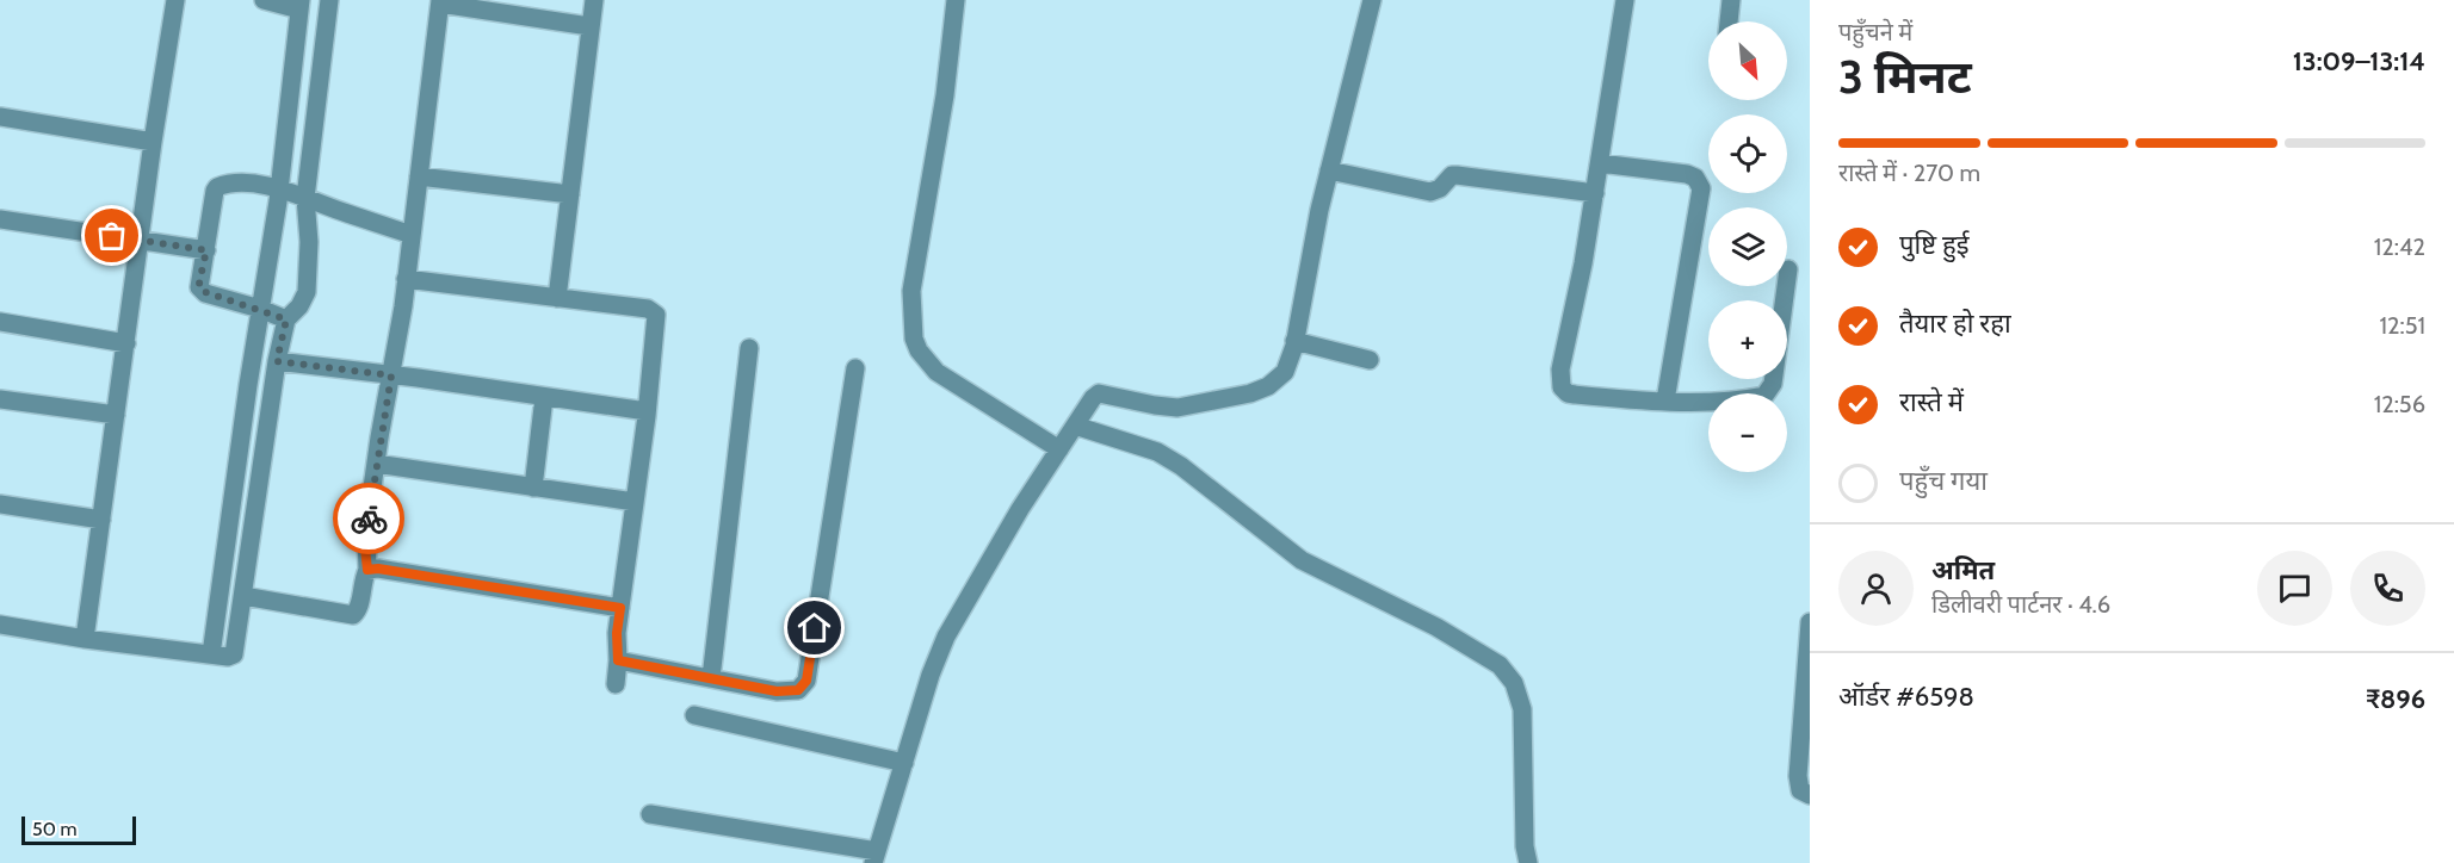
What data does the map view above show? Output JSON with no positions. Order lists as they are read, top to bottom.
{
  "scale_bar": "50 m",
  "north": "bottom right",
  "page": {
    "heading": ["3 मिनट", "पहुँचने में", "13:09–13:14"],
    "panel": [
      "अमित",
      "डिलीवरी पार्टनर · 4.6",
      "ऑर्डर #6598",
      "₹896"
    ],
    "map_buttons": ["+", "−"],
    "bar": "रास्ते में · 270 m",
    "list": [
      ["पुष्टि हुई", "12:42"],
      ["तैयार हो रहा", "12:51"],
      ["रास्ते में", "12:56"],
      "पहुँच गया"
    ],
    "scale": "50 m"
  }
}
